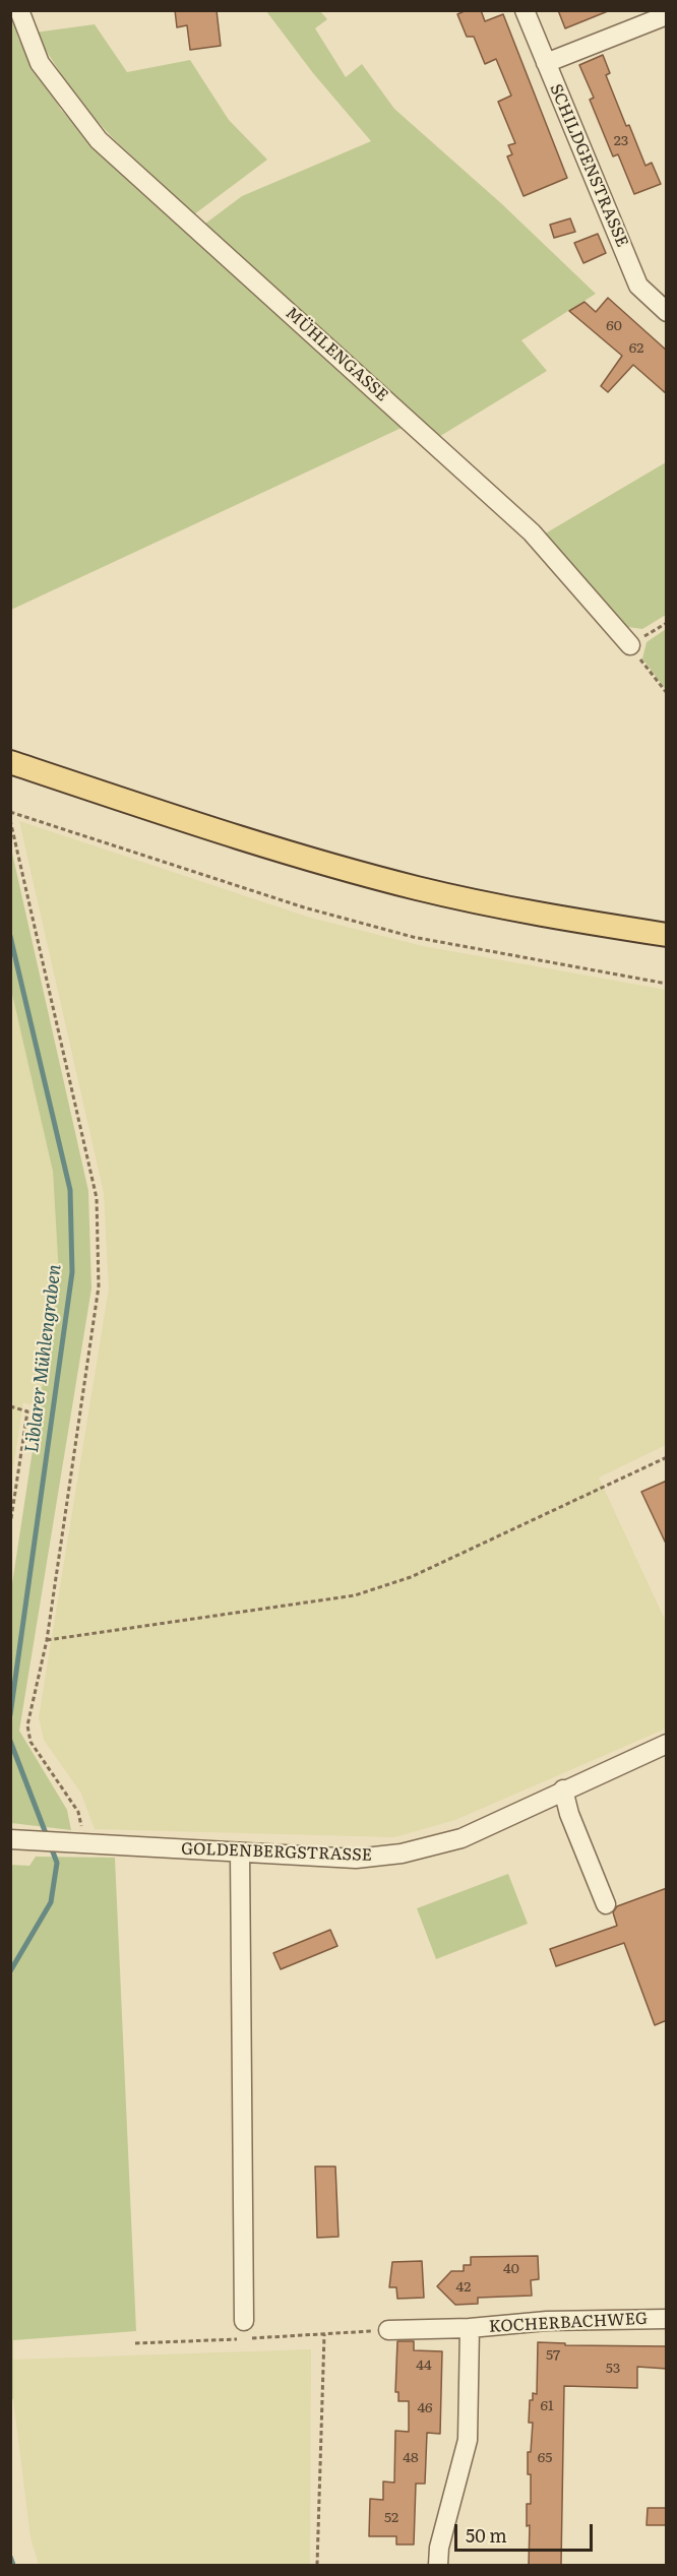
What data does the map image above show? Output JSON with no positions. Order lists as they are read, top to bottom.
{
  "streets": {
    "street": [
      "SCHILDGENSTRASSE",
      "MÜHLENGASSE",
      "GOLDENBERGSTRASSE",
      "KOCHERBACHWEG"
    ]
  },
  "water": ["Liblarer Mühlengraben"],
  "house_numbers": [
    "23",
    "60",
    "62",
    "40",
    "42",
    "57",
    "44",
    "53",
    "61",
    "46",
    "48",
    "65",
    "52"
  ],
  "scale_bar": "50 m"
}
